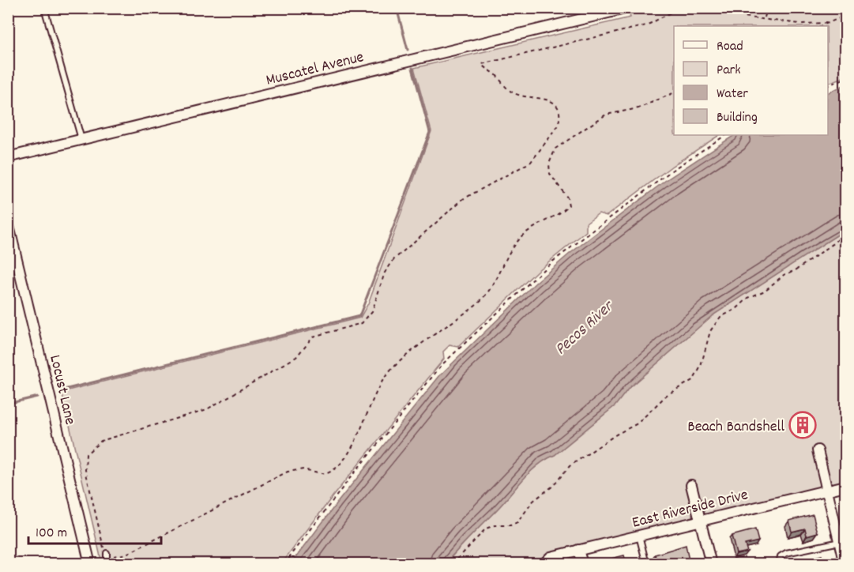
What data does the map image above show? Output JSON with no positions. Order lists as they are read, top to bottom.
{
  "streets": {
    "street": ["Muscatel Avenue", "Locust Lane", "East Riverside Drive"]
  },
  "water": ["Pecos River"],
  "places": {
    "building": ["Beach Bandshell"]
  },
  "legend": [
    "Road",
    "Park",
    "Water",
    "Building"
  ],
  "scale_bar": "100 m"
}
